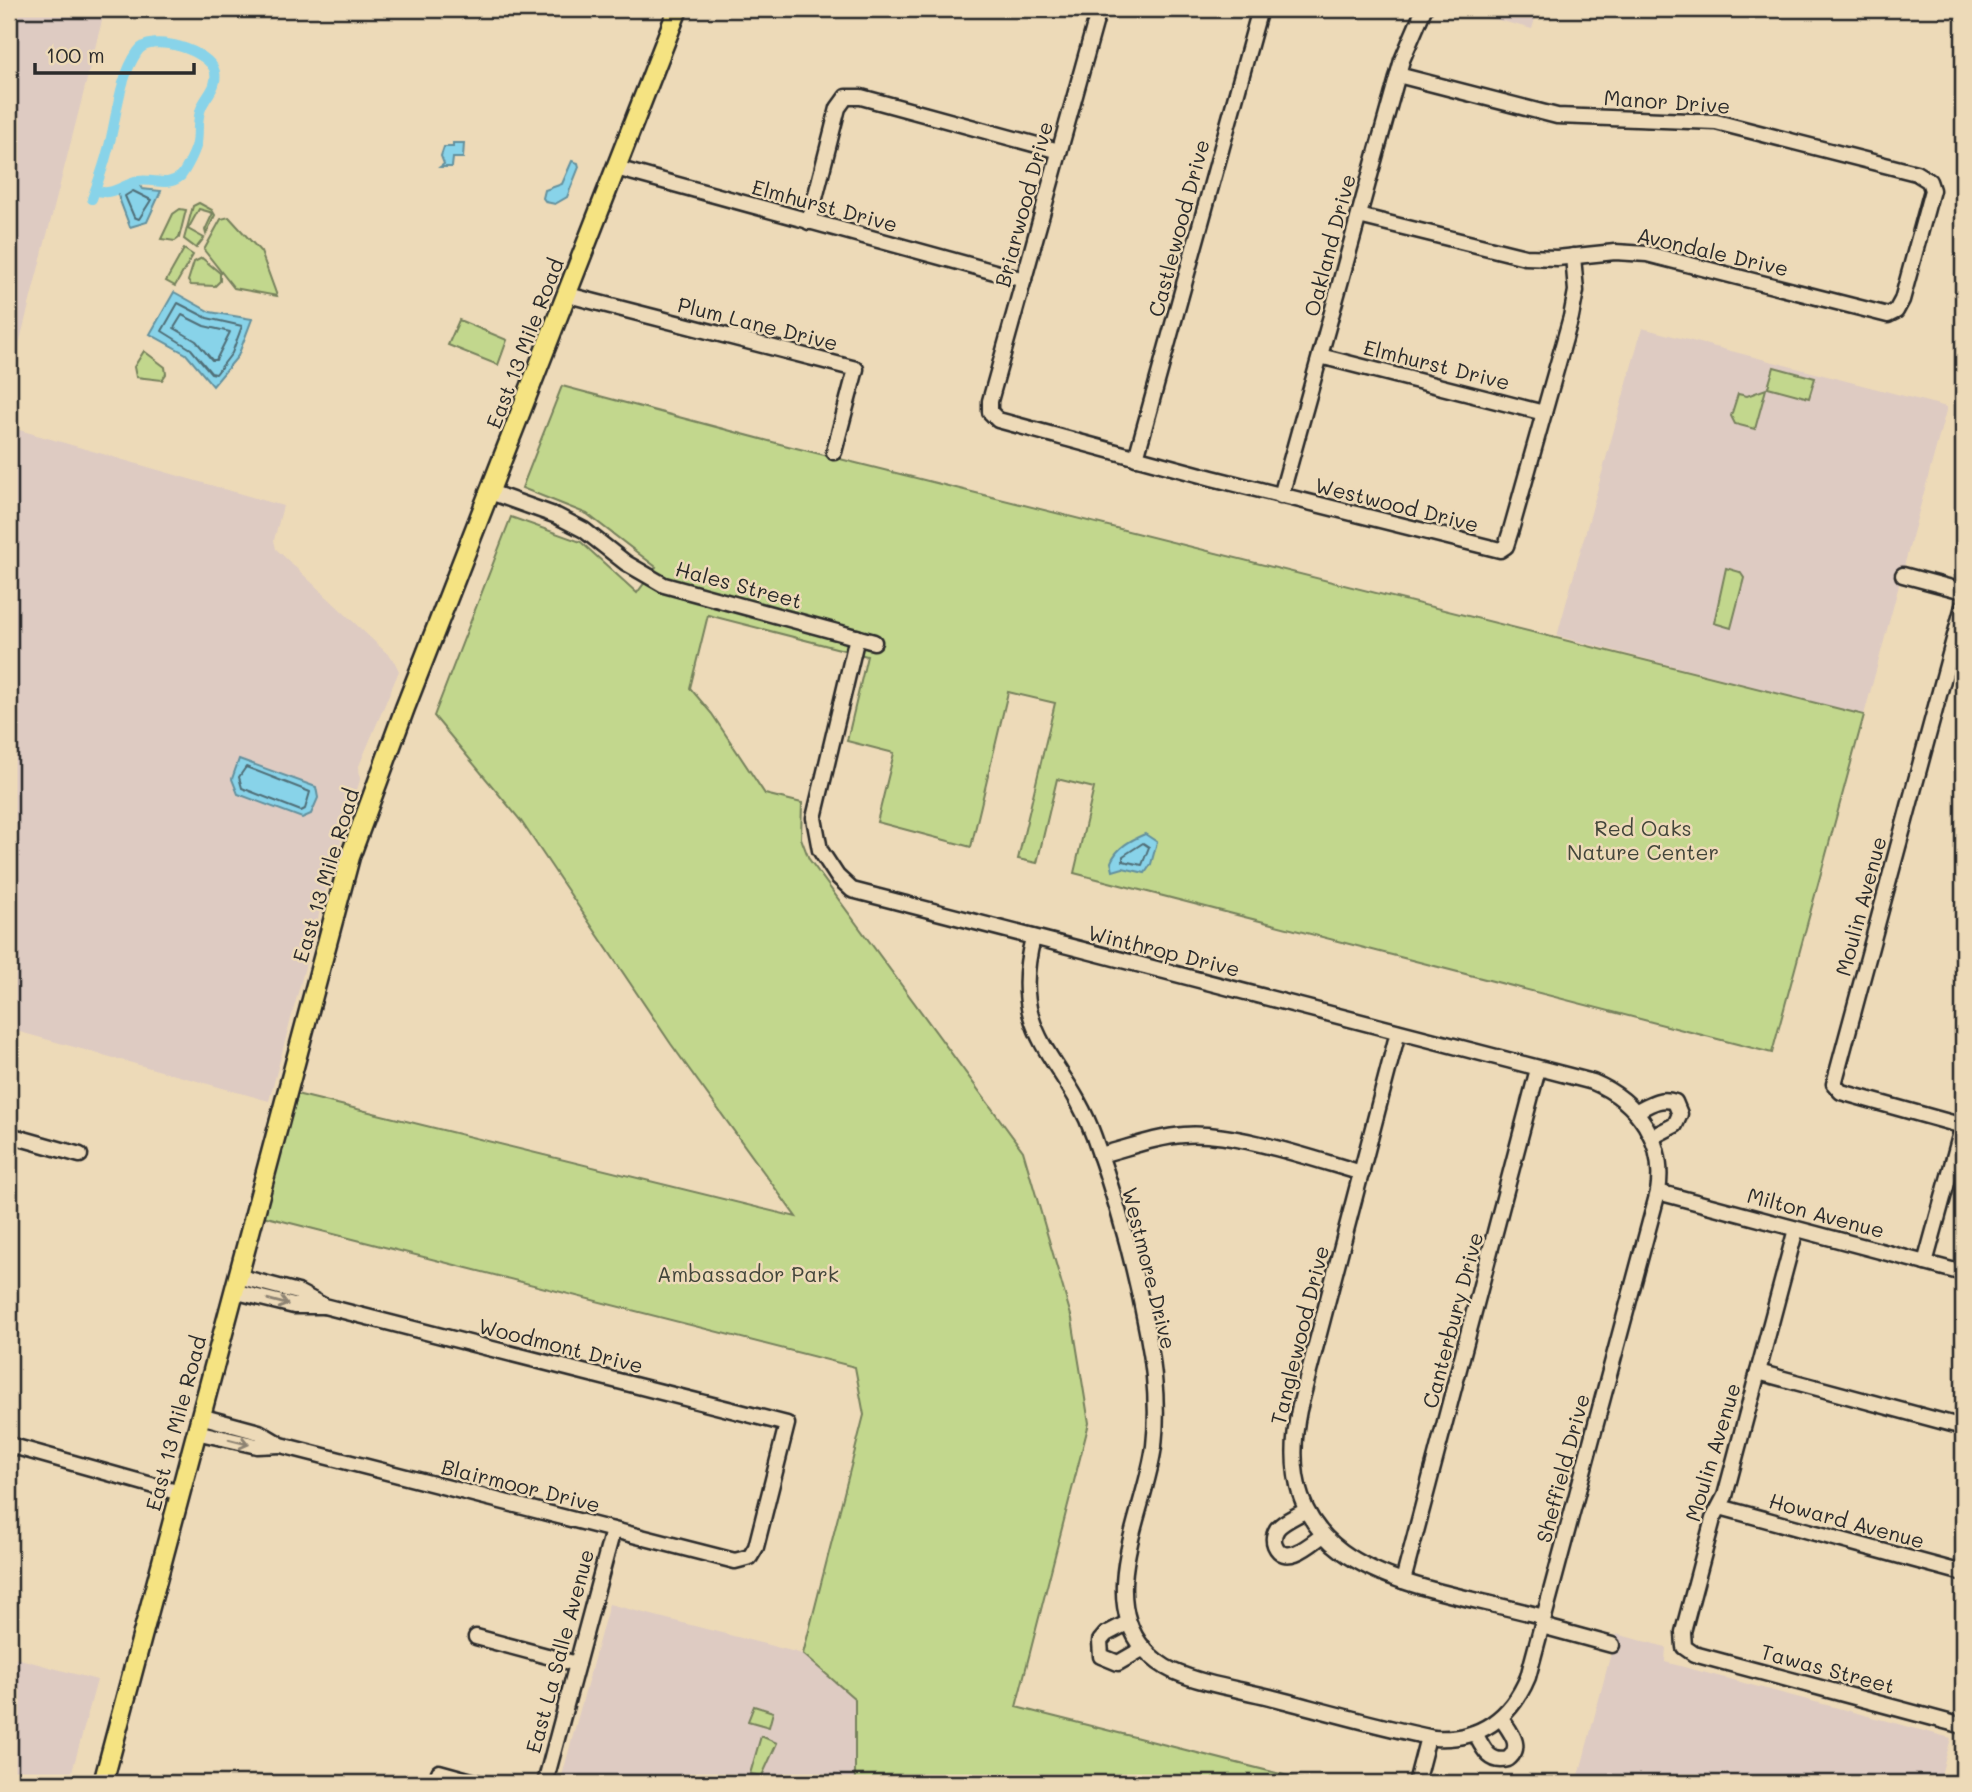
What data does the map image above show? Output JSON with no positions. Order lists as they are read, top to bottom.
{
  "streets": {
    "main road": ["East 13 Mile Road"],
    "street": [
      "Manor Drive",
      "Briarwood Drive",
      "Elmhurst Drive",
      "Castlewood Drive",
      "Oakland Drive",
      "Avondale Drive",
      "Plum Lane Drive",
      "Westwood Drive",
      "Hales Street",
      "Moulin Avenue",
      "Winthrop Drive",
      "Milton Avenue",
      "Westmore Drive",
      "Canterbury Drive",
      "Tanglewood Drive",
      "Woodmont Drive",
      "Sheffield Drive",
      "Blairmoor Drive",
      "Howard Avenue",
      "East La Salle Avenue",
      "Tawas Street"
    ]
  },
  "crossings": [
    ["Manor Drive", "Oakland Drive"],
    ["Manor Drive", "Avondale Drive"],
    ["Briarwood Drive", "Elmhurst Drive"],
    ["Briarwood Drive", "Westwood Drive"],
    ["Elmhurst Drive", "Oakland Drive"],
    ["Elmhurst Drive", "East 13 Mile Road"],
    ["Elmhurst Drive", "Westwood Drive"],
    ["Castlewood Drive", "Westwood Drive"],
    ["Oakland Drive", "Avondale Drive"],
    ["Oakland Drive", "Westwood Drive"],
    ["Avondale Drive", "Westwood Drive"],
    ["Plum Lane Drive", "East 13 Mile Road"],
    ["East 13 Mile Road", "Hales Street"],
    ["East 13 Mile Road", "Woodmont Drive"],
    ["East 13 Mile Road", "Blairmoor Drive"],
    ["Hales Street", "Winthrop Drive"],
    ["Moulin Avenue", "Milton Avenue"],
    ["Moulin Avenue", "Howard Avenue"],
    ["Moulin Avenue", "Tawas Street"],
    ["Winthrop Drive", "Milton Avenue"],
    ["Winthrop Drive", "Westmore Drive"],
    ["Winthrop Drive", "Canterbury Drive"],
    ["Winthrop Drive", "Tanglewood Drive"],
    ["Winthrop Drive", "Sheffield Drive"],
    ["Milton Avenue", "Sheffield Drive"],
    ["Westmore Drive", "Sheffield Drive"],
    ["Canterbury Drive", "Tanglewood Drive"],
    ["Tanglewood Drive", "Sheffield Drive"],
    ["Woodmont Drive", "Blairmoor Drive"],
    ["Blairmoor Drive", "East La Salle Avenue"]
  ],
  "parks": ["Red Oaks Nature Center", "Ambassador Park"],
  "scale_bar": "100 m"
}
